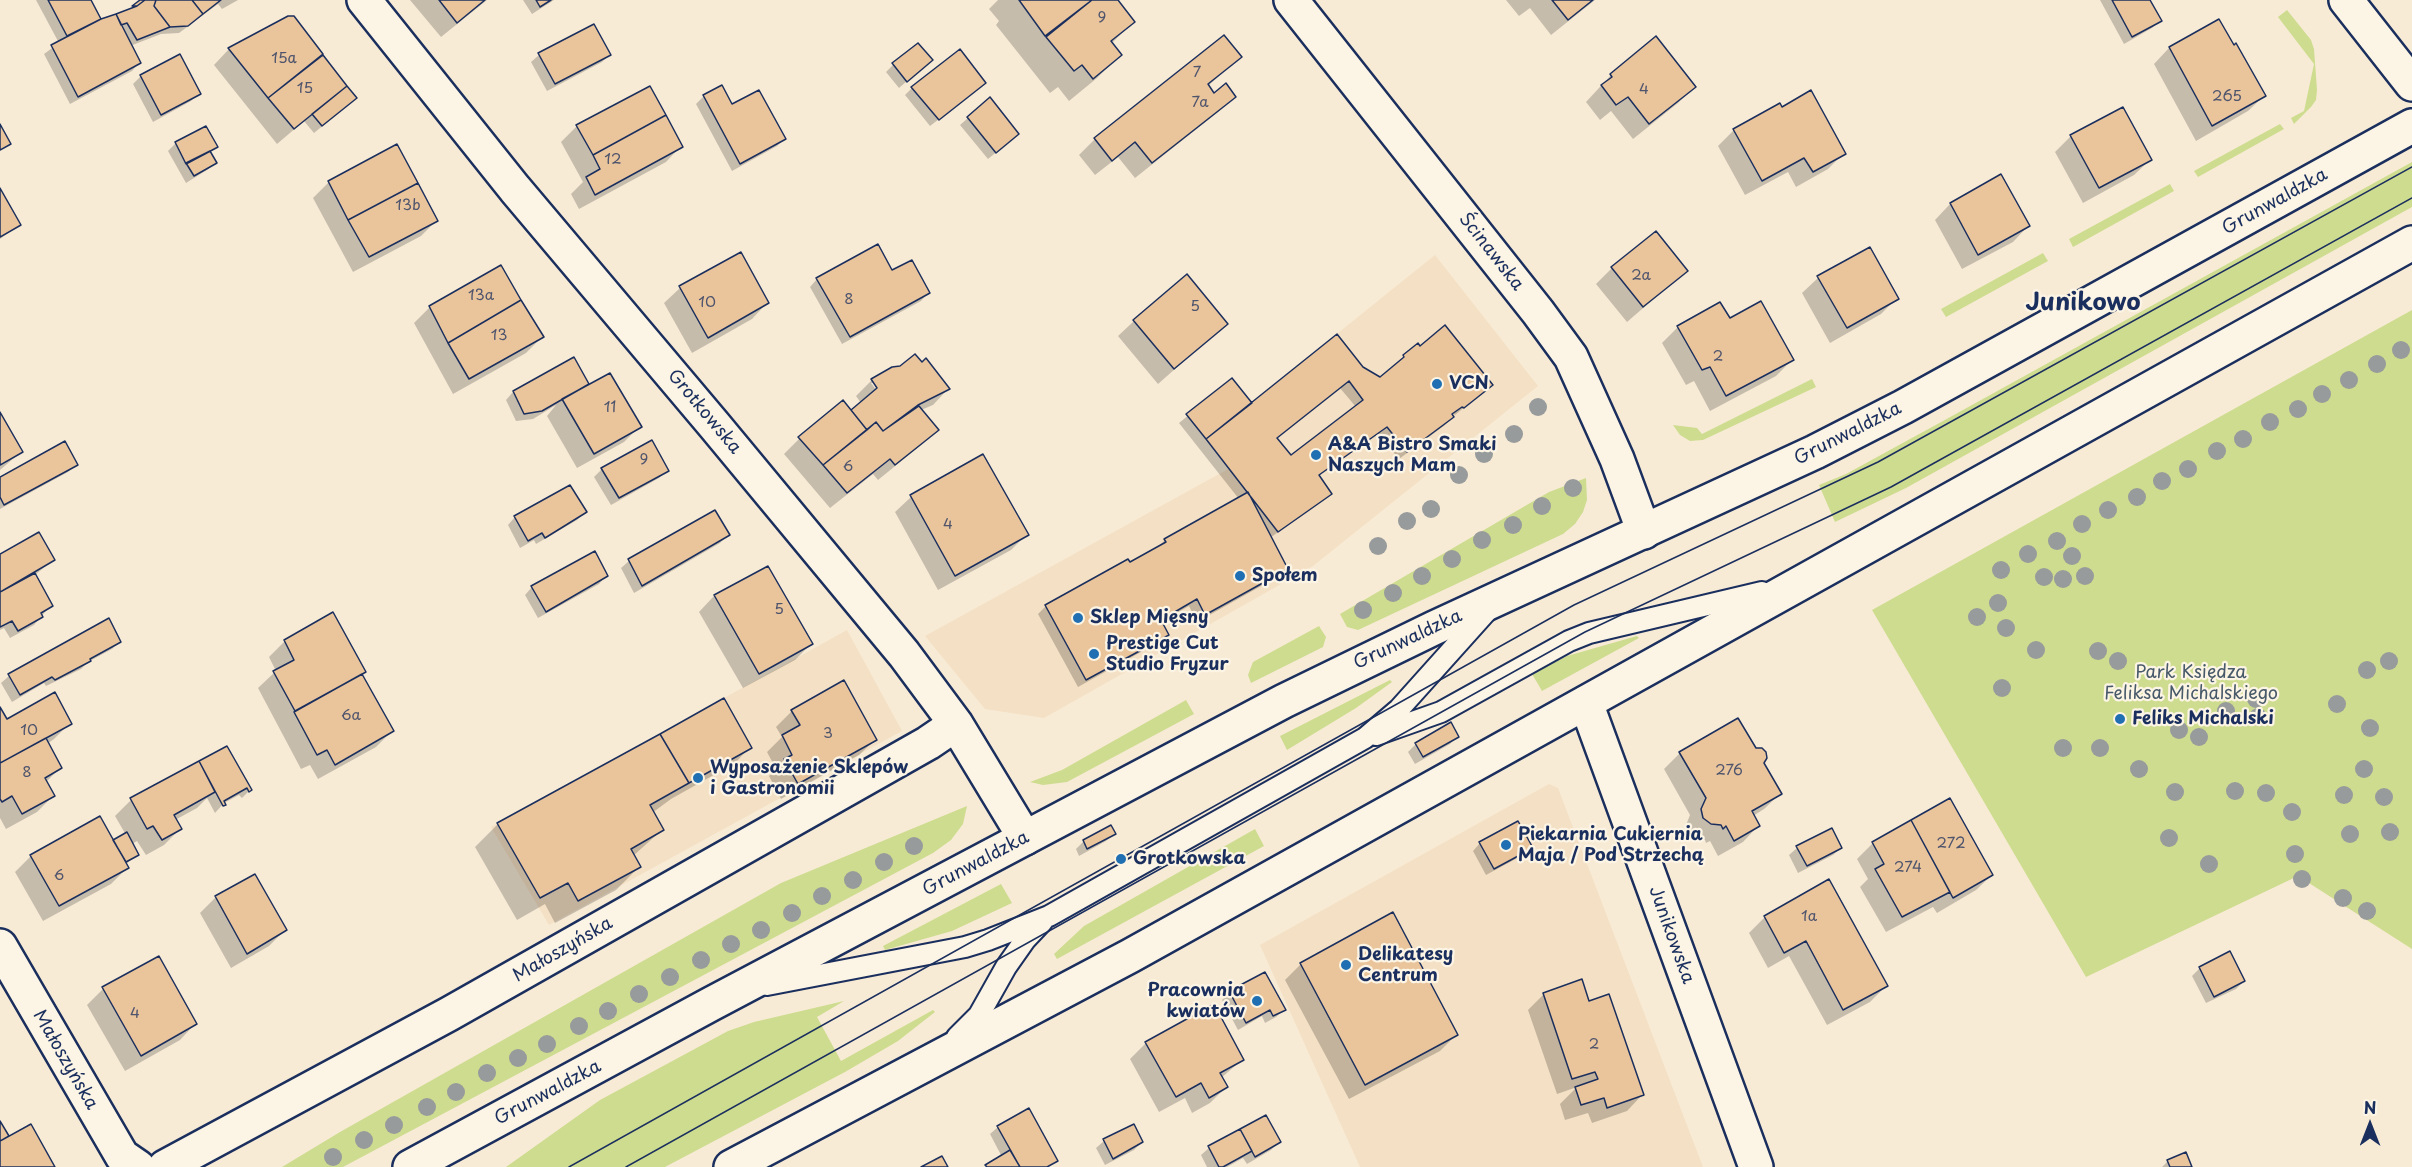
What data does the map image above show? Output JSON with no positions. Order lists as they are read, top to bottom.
{
  "streets": {
    "street": [
      "Grunwaldzka",
      "Ścinawska",
      "Grotkowska",
      "Junikowska",
      "Małoszyńska"
    ]
  },
  "crossings": [
    ["Grunwaldzka", "Ścinawska"],
    ["Grunwaldzka", "Grotkowska"],
    ["Grotkowska", "Małoszyńska"]
  ],
  "districts": ["Junikowo"],
  "parks": ["Park Księdza Feliksa Michalskiego"],
  "places": [
    "VCN",
    "A&A Bistro Smaki Naszych Mam",
    "Społem",
    "Sklep Mięsny",
    "Prestige Cut Studio Fryzur",
    "Feliks Michalski",
    "Wyposażenie Sklepów i Gastronomii",
    "Piekarnia Cukiernia Maja / Pod Strzechą",
    "Grotkowska",
    "Delikatesy Centrum",
    "Pracownia kwiatów"
  ],
  "house_numbers": [
    "9",
    "15a",
    "7",
    "15",
    "4",
    "265",
    "7a",
    "12",
    "13b",
    "2a",
    "13a",
    "8",
    "10",
    "5",
    "13",
    "2",
    "11",
    "9",
    "6",
    "4",
    "5",
    "6a",
    "10",
    "3",
    "276",
    "8",
    "272",
    "274",
    "6",
    "1a",
    "4",
    "2"
  ],
  "north": "top"
}
